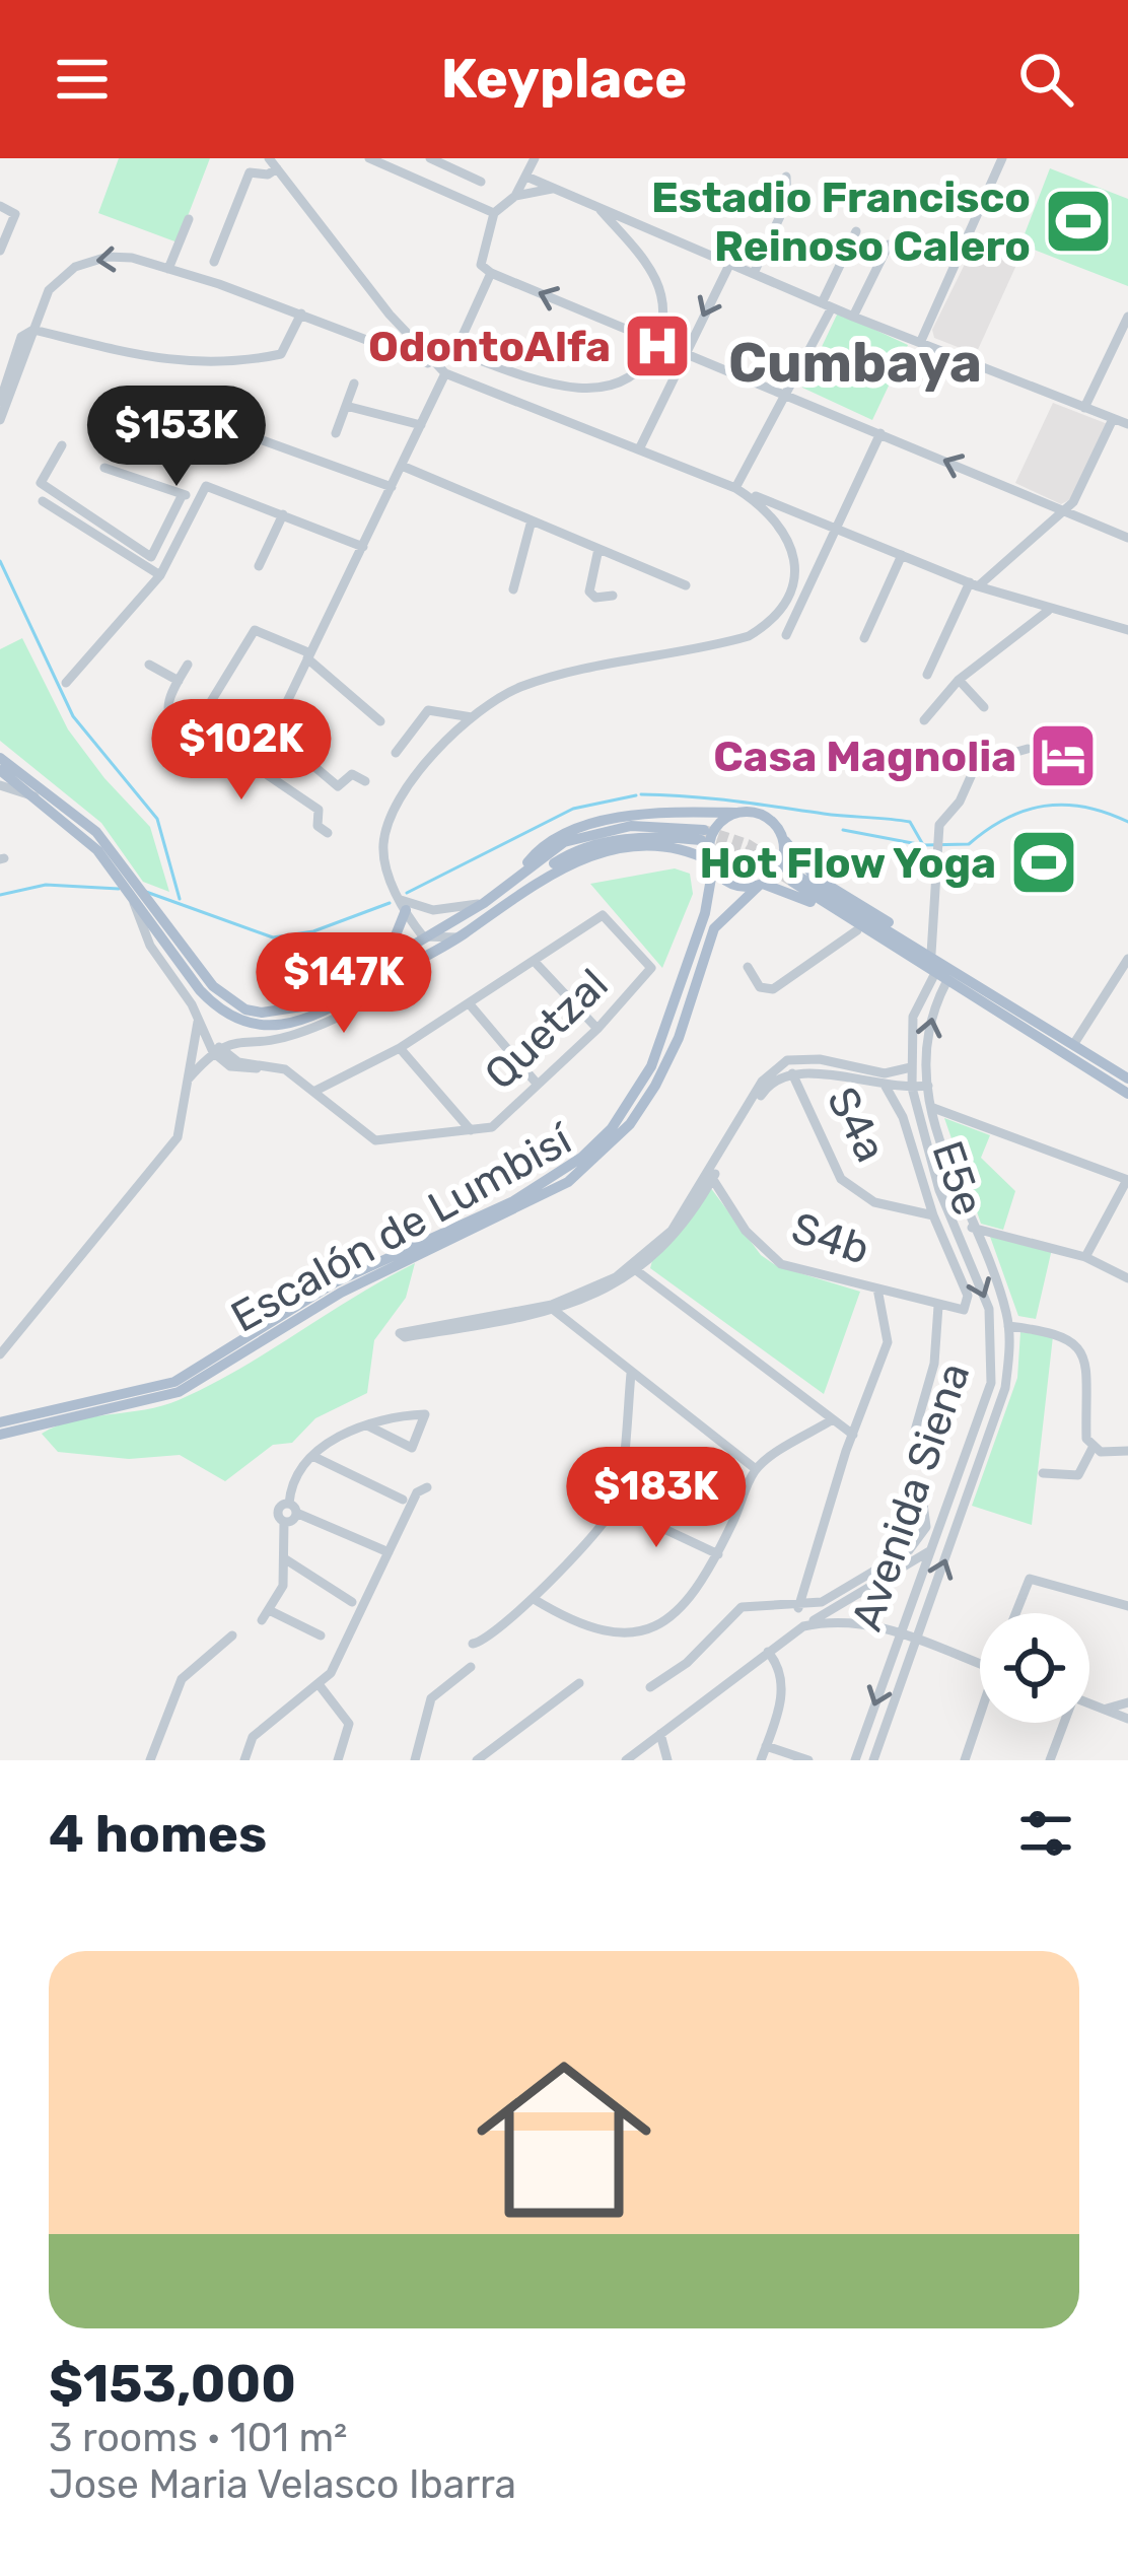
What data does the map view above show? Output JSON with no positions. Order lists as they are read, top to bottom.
{
  "streets": {
    "main road": ["Escalón de Lumbisí"],
    "street": [
      "Quetzal",
      "S4a",
      "E5e",
      "S4b",
      "Avenida Siena"
    ]
  },
  "crossings": [
    ["S4a", "E5e"],
    ["E5e", "S4b"]
  ],
  "districts": ["Cumbaya"],
  "places": {
    "sports": ["Estadio Francisco Reinoso Calero", "Hot Flow Yoga"],
    "hospital": ["OdontoAlfa"],
    "hotel": ["Casa Magnolia"]
  },
  "page": {
    "header": "Keyplace",
    "price": [
      "$153K",
      "$102K",
      "$147K",
      "$183K"
    ],
    "heading": "4 homes",
    "list": [
      {
        "name": "$153,000",
        "note": "3 rooms · 101 m² · Jose Maria Velasco Ibarra"
      }
    ]
  }
}
